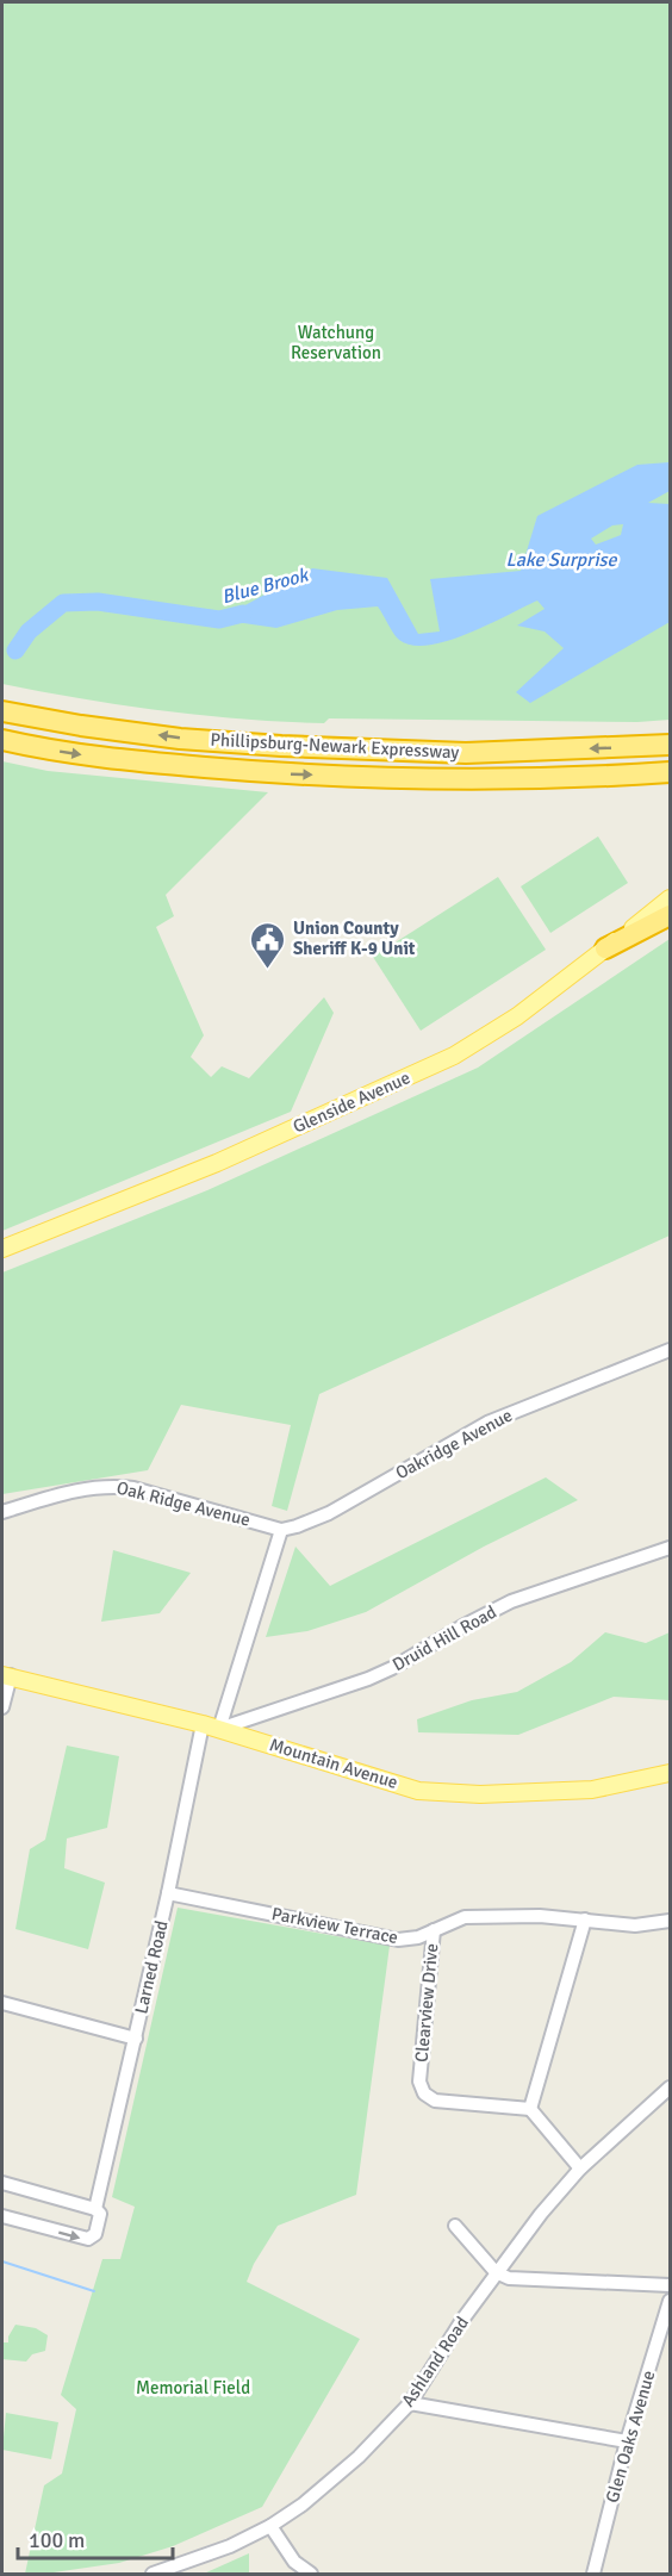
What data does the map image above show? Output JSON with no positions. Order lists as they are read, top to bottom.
{
  "streets": {
    "highway": ["Phillipsburg-Newark Expressway"],
    "main road": ["Glenside Avenue", "Mountain Avenue"],
    "street": [
      "Oakridge Avenue",
      "Oak Ridge Avenue",
      "Druid Hill Road",
      "Parkview Terrace",
      "Larned Road",
      "Clearview Drive",
      "Ashland Road",
      "Glen Oaks Avenue"
    ]
  },
  "crossings": [
    ["Oakridge Avenue", "Oak Ridge Avenue"],
    ["Oakridge Avenue", "Larned Road"],
    ["Oak Ridge Avenue", "Larned Road"],
    ["Druid Hill Road", "Mountain Avenue"],
    ["Druid Hill Road", "Larned Road"],
    ["Mountain Avenue", "Larned Road"],
    ["Parkview Terrace", "Larned Road"],
    ["Parkview Terrace", "Clearview Drive"]
  ],
  "water": ["Lake Surprise", "Blue Brook"],
  "parks": ["Watchung Reservation", "Memorial Field"],
  "places": {
    "public building": ["Union County Sheriff K-9 Unit"]
  },
  "scale_bar": "100 m"
}
